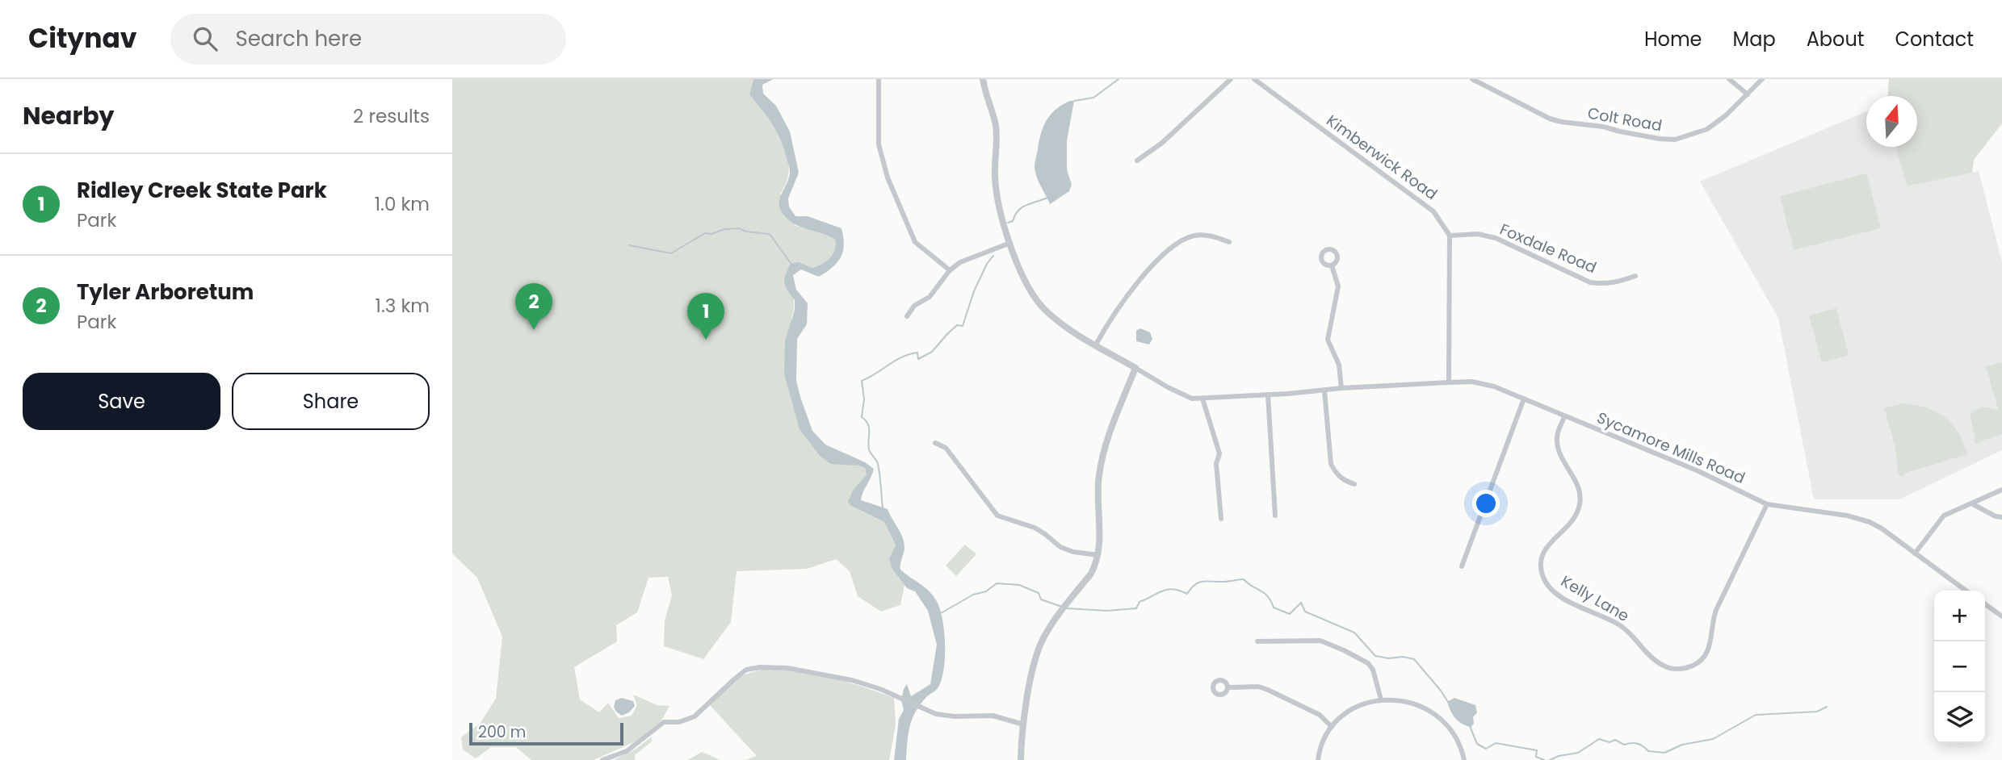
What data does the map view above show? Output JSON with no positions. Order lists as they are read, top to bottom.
{
  "streets": {
    "street": [
      "Colt Road",
      "Kimberwick Road",
      "Foxdale Road",
      "Sycamore Mills Road",
      "Kelly Lane"
    ]
  },
  "crossings": [
    ["Kimberwick Road", "Foxdale Road"],
    ["Sycamore Mills Road", "Kelly Lane"]
  ],
  "scale_bar": "200 m",
  "north": "top",
  "page": {
    "header": "Citynav",
    "search": "Search here",
    "nav": [
      "Home",
      "Map",
      "About",
      "Contact"
    ],
    "heading": ["Nearby", "2 results"],
    "list": [
      {
        "mark": "1",
        "name": "Ridley Creek State Park",
        "note": "Park",
        "value": "1.0 km"
      },
      {
        "mark": "2",
        "name": "Tyler Arboretum",
        "note": "Park",
        "value": "1.3 km"
      }
    ],
    "pins": ["2", "1"],
    "buttons": ["Save", "Share"],
    "map_buttons": ["+", "−"],
    "scale": "200 m"
  }
}
